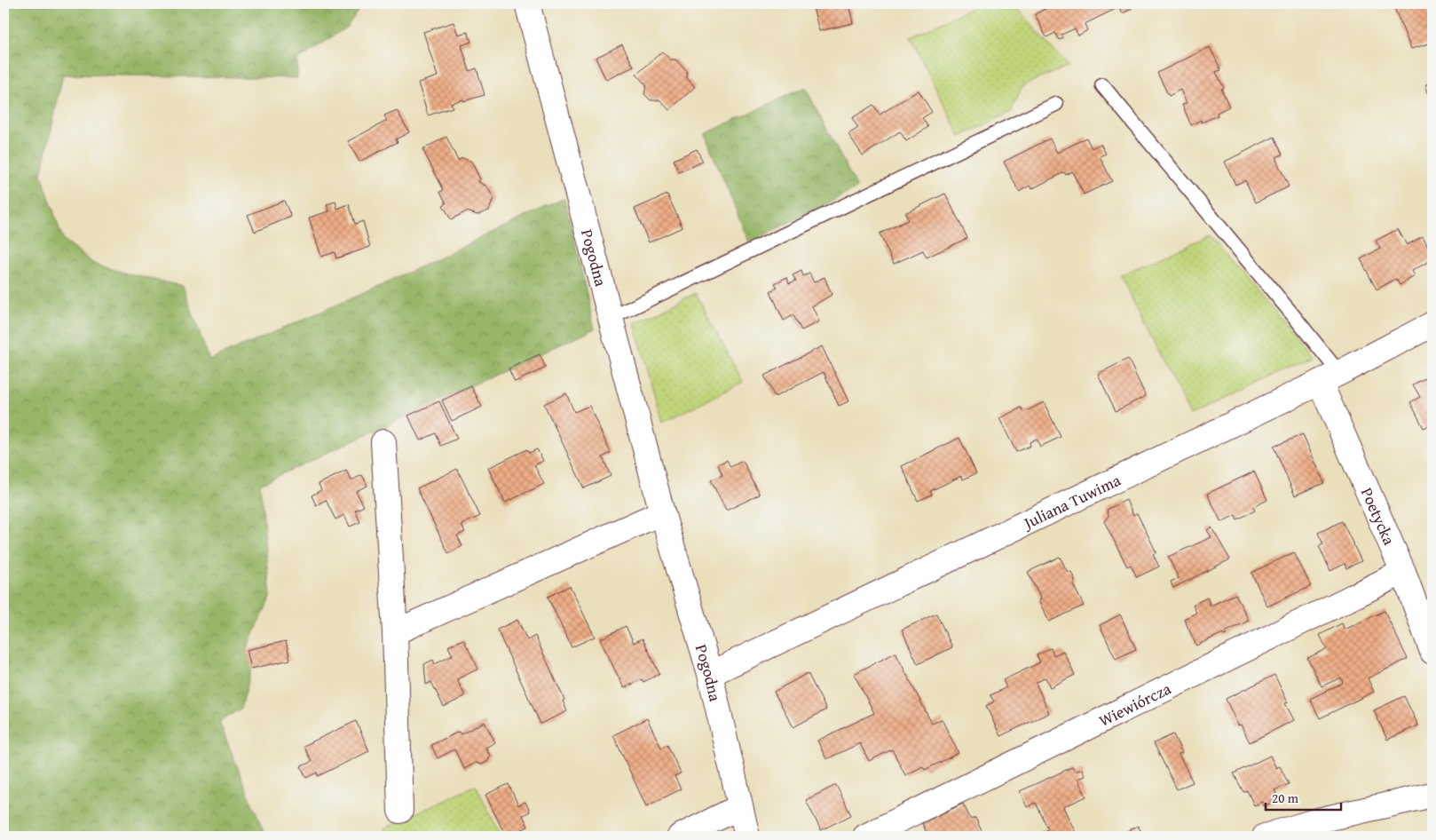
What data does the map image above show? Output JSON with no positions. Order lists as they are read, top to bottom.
{
  "streets": {
    "street": [
      "Pogodna",
      "Juliana Tuwima",
      "Poetycka",
      "Wiewiórcza"
    ]
  },
  "crossings": [
    ["Pogodna", "Juliana Tuwima"],
    ["Juliana Tuwima", "Poetycka"],
    ["Poetycka", "Wiewiórcza"]
  ],
  "scale_bar": "20 m"
}
